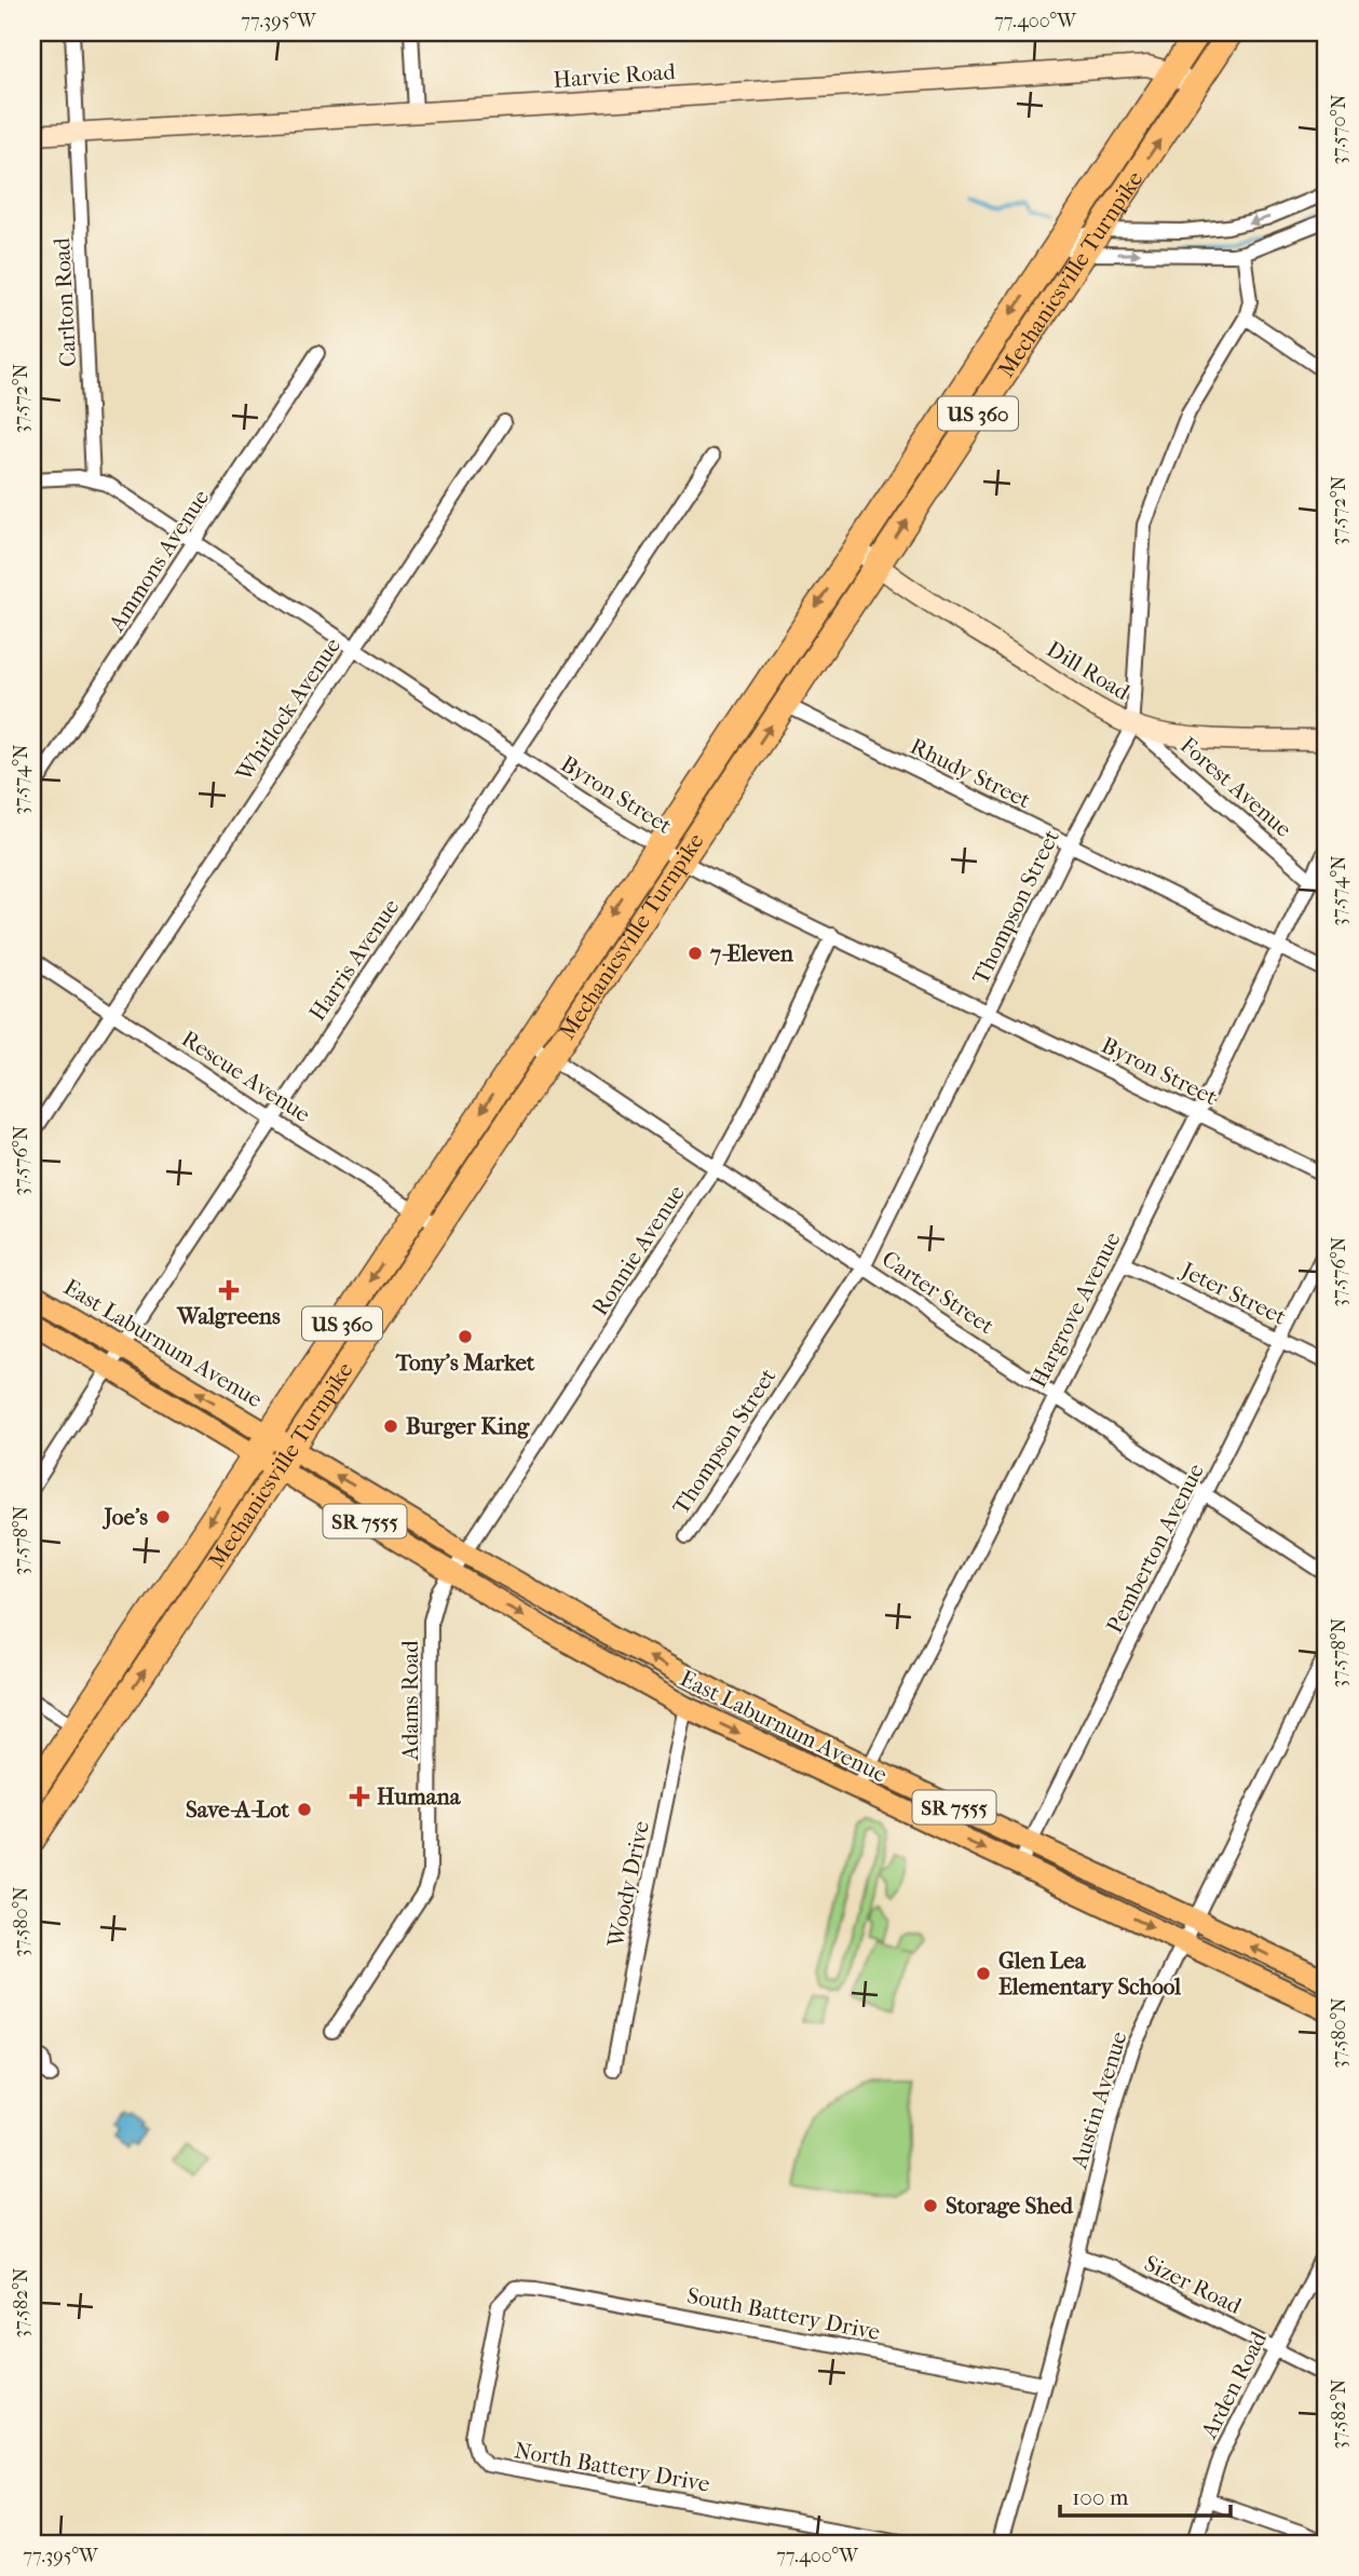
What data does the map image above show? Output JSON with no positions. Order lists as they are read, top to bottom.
{
  "streets": {
    "highway": ["Mechanicsville Turnpike", "US 360"],
    "main road": ["East Laburnum Avenue", "SR 7555"],
    "street": [
      "Harvie Road",
      "Carlton Road",
      "Ammons Avenue",
      "Dill Road",
      "Whitlock Avenue",
      "Rhudy Street",
      "Forest Avenue",
      "Byron Street",
      "Thompson Street",
      "Harris Avenue",
      "Rescue Avenue",
      "Ronnie Avenue",
      "Carter Street",
      "Jeter Street",
      "Hargrove Avenue",
      "Pemberton Avenue",
      "Adams Road",
      "Woody Drive",
      "Austin Avenue",
      "Sizer Road",
      "South Battery Drive",
      "Arden Road",
      "North Battery Drive"
    ]
  },
  "crossings": [
    ["Harvie Road", "Mechanicsville Turnpike"],
    ["Harvie Road", "Carlton Road"],
    ["Mechanicsville Turnpike", "Dill Road"],
    ["Mechanicsville Turnpike", "Rhudy Street"],
    ["Mechanicsville Turnpike", "Byron Street"],
    ["Mechanicsville Turnpike", "Rescue Avenue"],
    ["Mechanicsville Turnpike", "Carter Street"],
    ["Mechanicsville Turnpike", "East Laburnum Avenue"],
    ["Carlton Road", "Byron Street"],
    ["Ammons Avenue", "Byron Street"],
    ["Dill Road", "Forest Avenue"],
    ["Dill Road", "Thompson Street"],
    ["Whitlock Avenue", "Byron Street"],
    ["Whitlock Avenue", "Rescue Avenue"],
    ["Rhudy Street", "Thompson Street"],
    ["Rhudy Street", "Hargrove Avenue"],
    ["Forest Avenue", "Thompson Street"],
    ["Forest Avenue", "Hargrove Avenue"],
    ["Byron Street", "Thompson Street"],
    ["Byron Street", "Harris Avenue"],
    ["Byron Street", "Ronnie Avenue"],
    ["Byron Street", "Hargrove Avenue"],
    ["Thompson Street", "Carter Street"],
    ["Harris Avenue", "Rescue Avenue"],
    ["Harris Avenue", "East Laburnum Avenue"],
    ["Ronnie Avenue", "Carter Street"],
    ["Ronnie Avenue", "East Laburnum Avenue"],
    ["Ronnie Avenue", "Adams Road"],
    ["Carter Street", "Hargrove Avenue"],
    ["Carter Street", "Pemberton Avenue"],
    ["Jeter Street", "Hargrove Avenue"],
    ["Jeter Street", "Pemberton Avenue"],
    ["Hargrove Avenue", "East Laburnum Avenue"],
    ["East Laburnum Avenue", "Pemberton Avenue"],
    ["East Laburnum Avenue", "Adams Road"],
    ["East Laburnum Avenue", "Woody Drive"],
    ["East Laburnum Avenue", "Austin Avenue"],
    ["Austin Avenue", "Sizer Road"],
    ["Austin Avenue", "South Battery Drive"],
    ["Sizer Road", "Arden Road"],
    ["South Battery Drive", "North Battery Drive"]
  ],
  "places": {
    "other": [
      "7-Eleven",
      "Tony's Market",
      "Burger King",
      "Joe's",
      "Save-A-Lot",
      "Glen Lea Elementary School",
      "Storage Shed"
    ],
    "health": ["Walgreens", "Humana"]
  },
  "scale_bar": "100 m",
  "coordinates": [
    "77.395°W",
    "77.400°W",
    "37.570°N",
    "37.572°N",
    "37.574°N",
    "37.576°N",
    "37.578°N",
    "37.580°N",
    "37.582°N"
  ]
}
